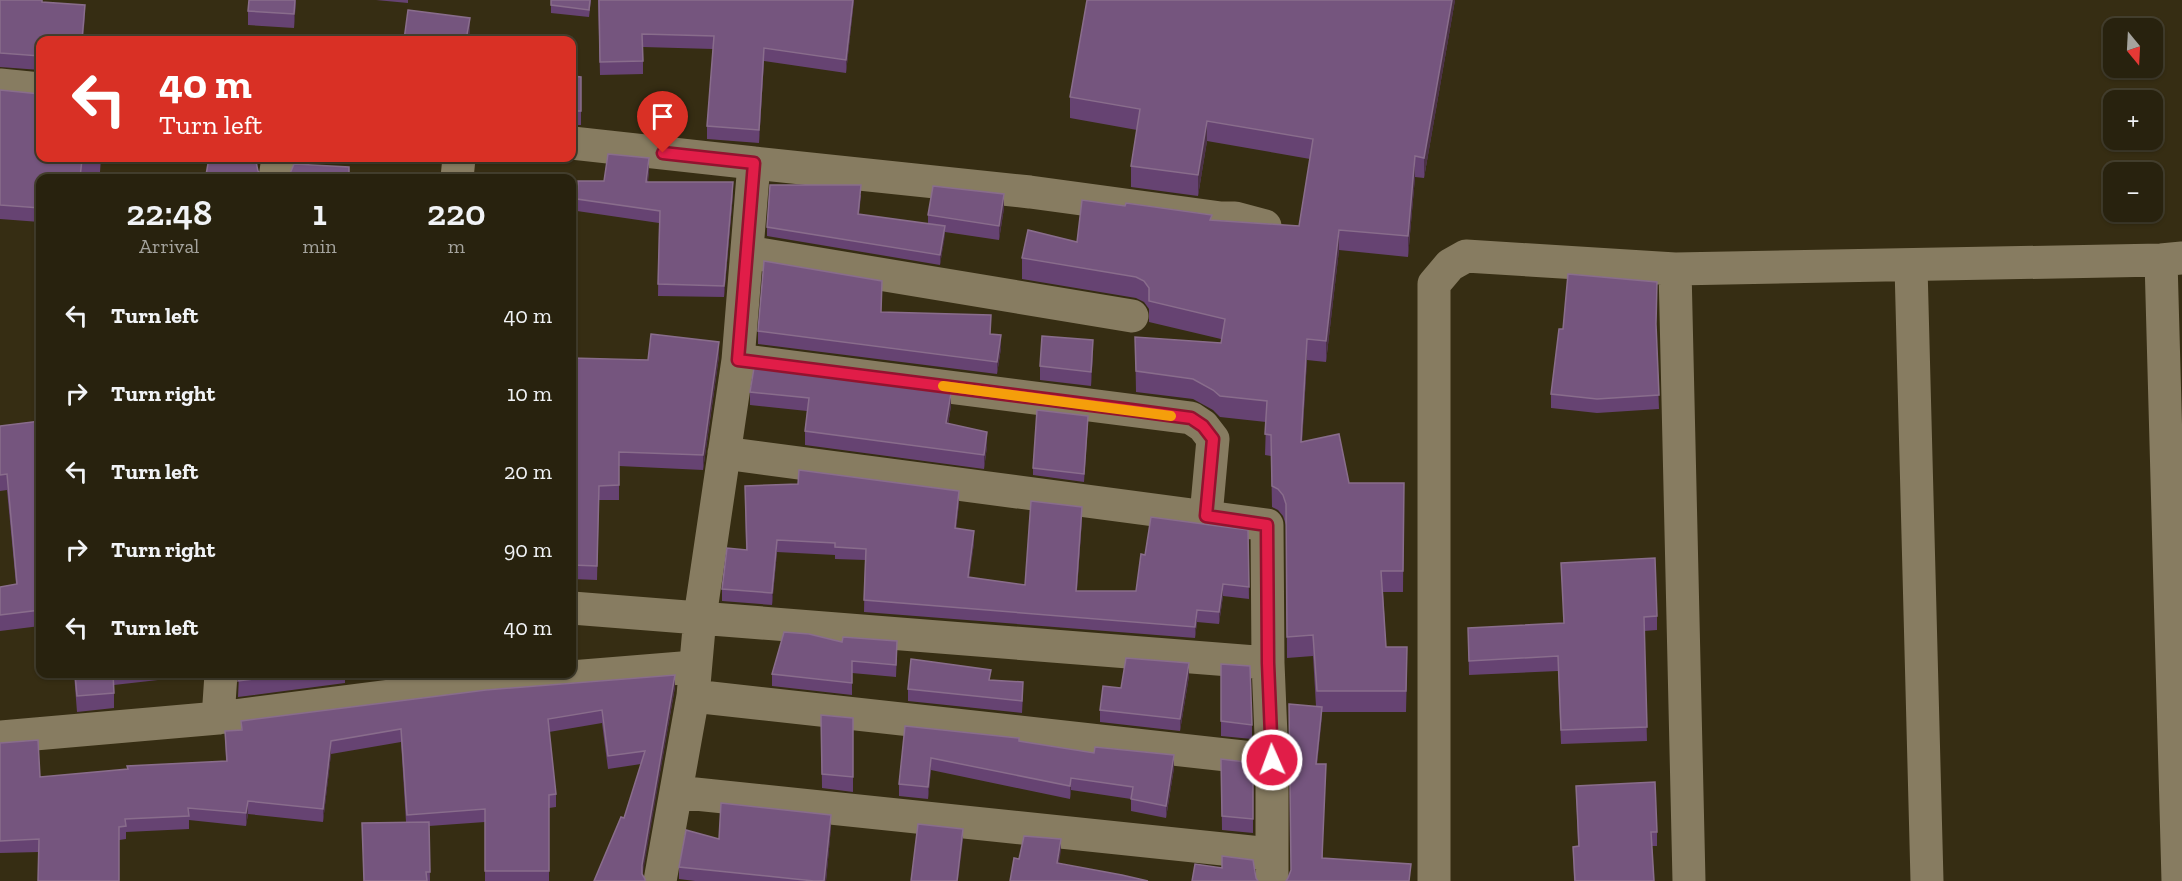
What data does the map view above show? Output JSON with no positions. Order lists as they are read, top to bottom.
{
  "north": "bottom",
  "page": {
    "map_buttons": ["+", "−"],
    "turn": ["40 m", "Turn left"],
    "eta": [
      "22:48",
      "Arrival",
      "1",
      "min",
      "220",
      "m"
    ],
    "list": [
      {
        "name": "Turn left",
        "value": "40 m"
      },
      {
        "name": "Turn right",
        "value": "10 m"
      },
      {
        "name": "Turn left",
        "value": "20 m"
      },
      {
        "name": "Turn right",
        "value": "90 m"
      },
      {
        "name": "Turn left",
        "value": "40 m"
      }
    ]
  }
}
